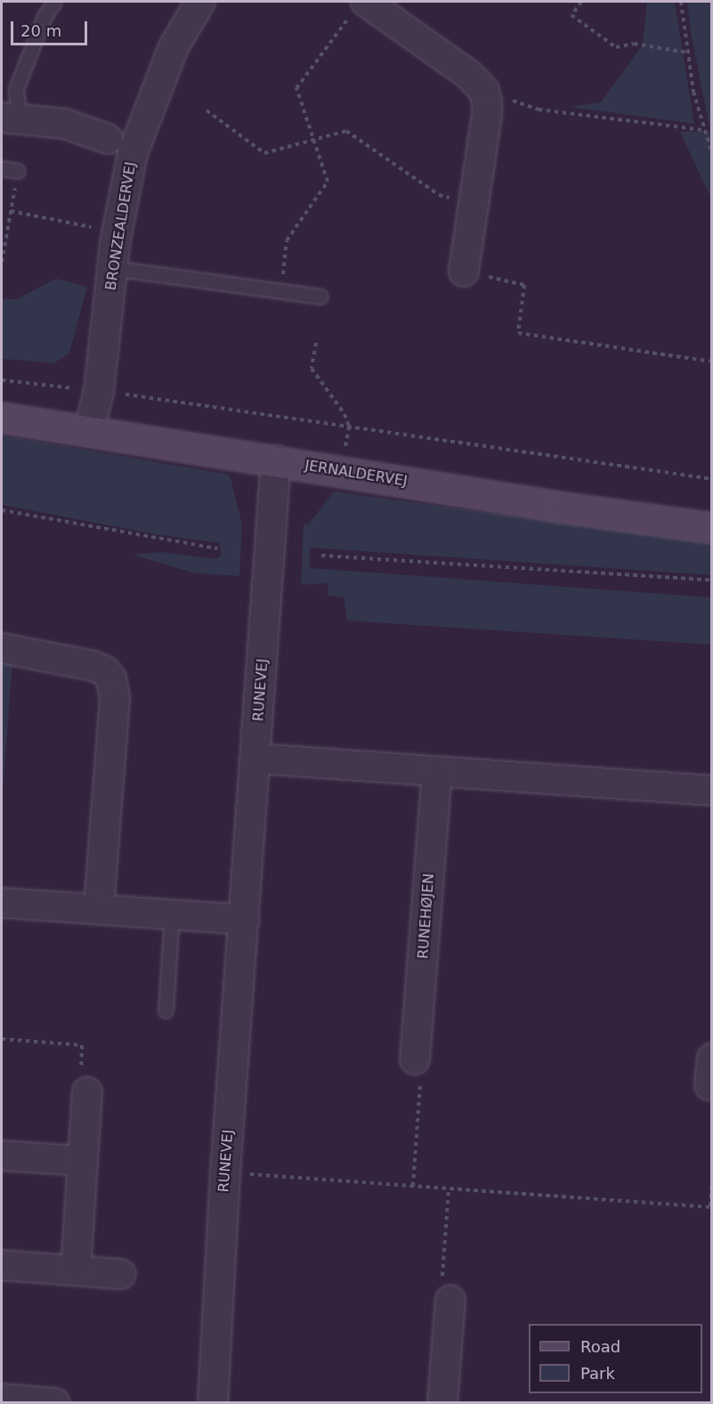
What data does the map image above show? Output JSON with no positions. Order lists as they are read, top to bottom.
{
  "streets": {
    "street": [
      "BRONZEALDERVEJ",
      "JERNALDERVEJ",
      "RUNEVEJ",
      "RUNEHØJEN"
    ]
  },
  "crossings": [
    ["BRONZEALDERVEJ", "JERNALDERVEJ"],
    ["JERNALDERVEJ", "RUNEVEJ"]
  ],
  "legend": ["Road", "Park"],
  "scale_bar": "20 m"
}
